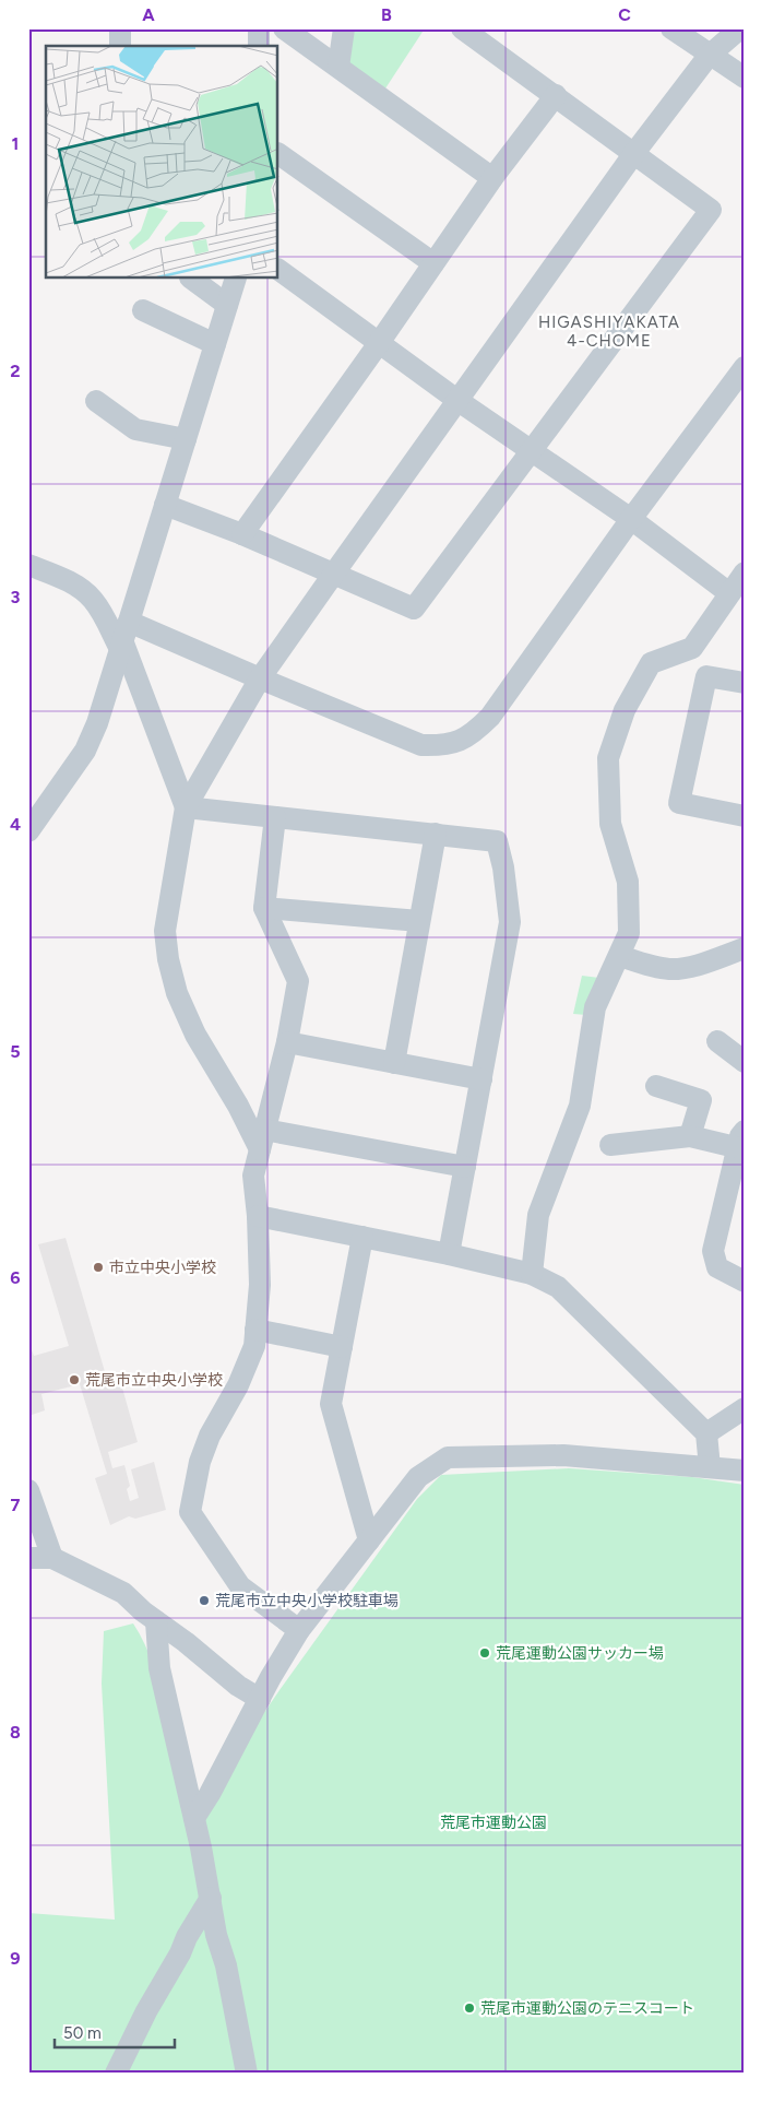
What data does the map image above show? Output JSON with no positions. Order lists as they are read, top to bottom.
{
  "districts": ["HIGASHIYAKATA 4-CHOME"],
  "parks": ["荒尾市運動公園"],
  "places": [
    "市立中央小学校",
    "荒尾市立中央小学校",
    "荒尾市立中央小学校駐車場",
    "荒尾運動公園サッカー場",
    "荒尾市運動公園のテニスコート"
  ],
  "scale_bar": "50 m",
  "grid": {
    "columns": ["A", "B", "C"],
    "rows": [
      "1",
      "2",
      "3",
      "4",
      "5",
      "6",
      "7",
      "8",
      "9"
    ]
  }
}
